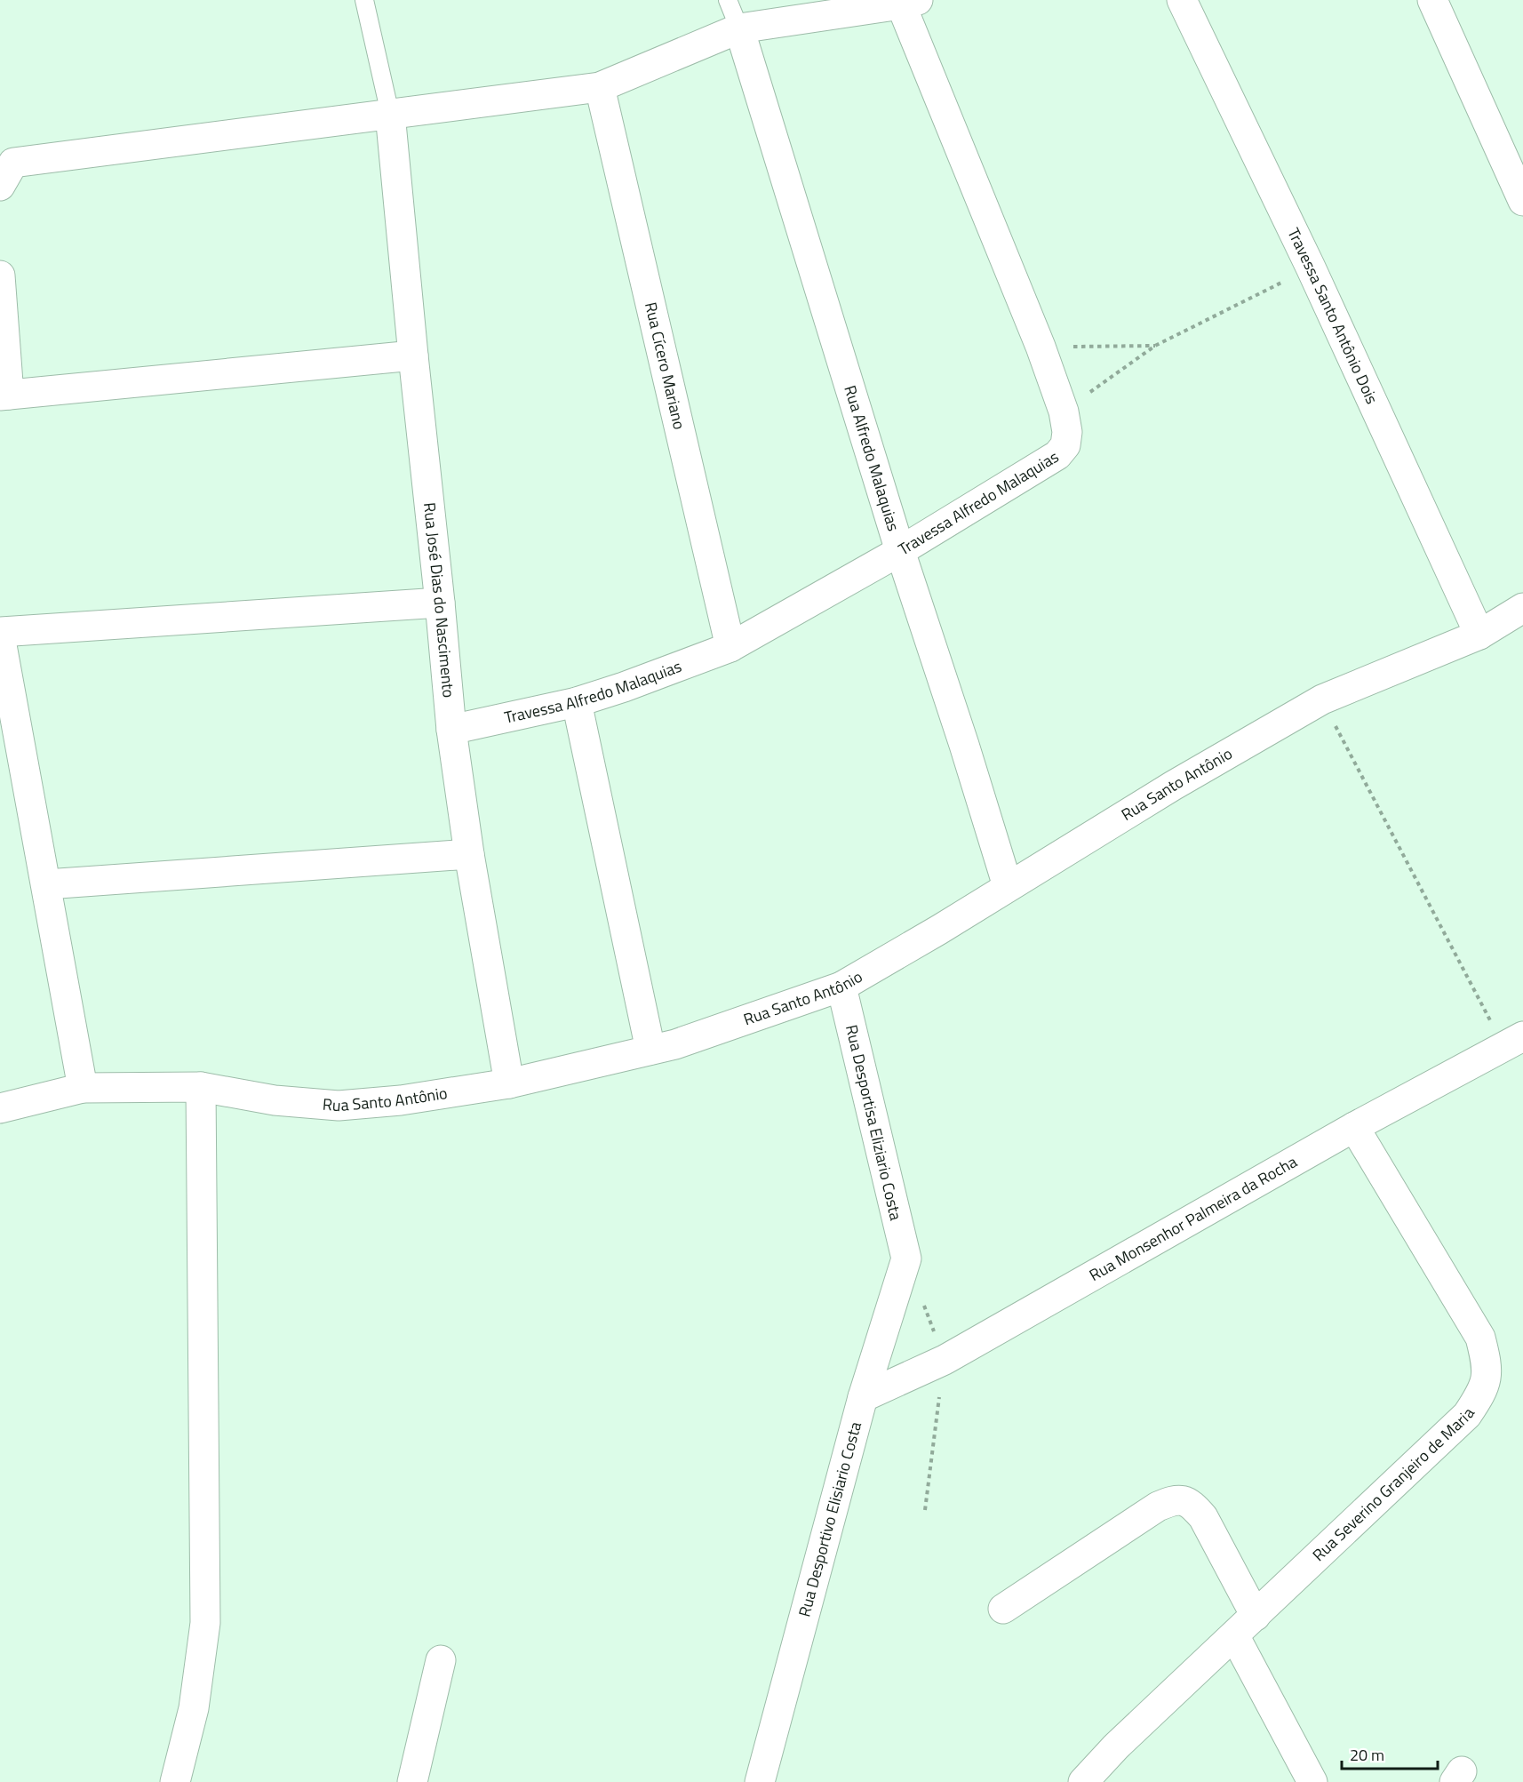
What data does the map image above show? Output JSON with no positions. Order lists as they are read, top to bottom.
{
  "streets": {
    "street": [
      "Travessa Santo Antônio Dois",
      "Rua Cícero Mariano",
      "Rua Alfredo Malaquias",
      "Travessa Alfredo Malaquias",
      "Rua José Dias do Nascimento",
      "Rua Santo Antônio",
      "Rua Desportisa Eliziario Costa",
      "Rua Monsenhor Palmeira da Rocha",
      "Rua Severino Granjeiro de Maria",
      "Rua Desportivo Elisiario Costa"
    ]
  },
  "crossings": [
    ["Travessa Santo Antônio Dois", "Rua Santo Antônio"],
    ["Rua Cícero Mariano", "Travessa Alfredo Malaquias"],
    ["Rua Alfredo Malaquias", "Travessa Alfredo Malaquias"],
    ["Rua Alfredo Malaquias", "Rua Santo Antônio"],
    ["Travessa Alfredo Malaquias", "Rua José Dias do Nascimento"],
    ["Rua José Dias do Nascimento", "Rua Santo Antônio"],
    ["Rua Santo Antônio", "Rua Desportisa Eliziario Costa"],
    ["Rua Desportisa Eliziario Costa", "Rua Desportivo Elisiario Costa"],
    ["Rua Monsenhor Palmeira da Rocha", "Rua Severino Granjeiro de Maria"],
    ["Rua Monsenhor Palmeira da Rocha", "Rua Desportivo Elisiario Costa"]
  ],
  "scale_bar": "20 m"
}
